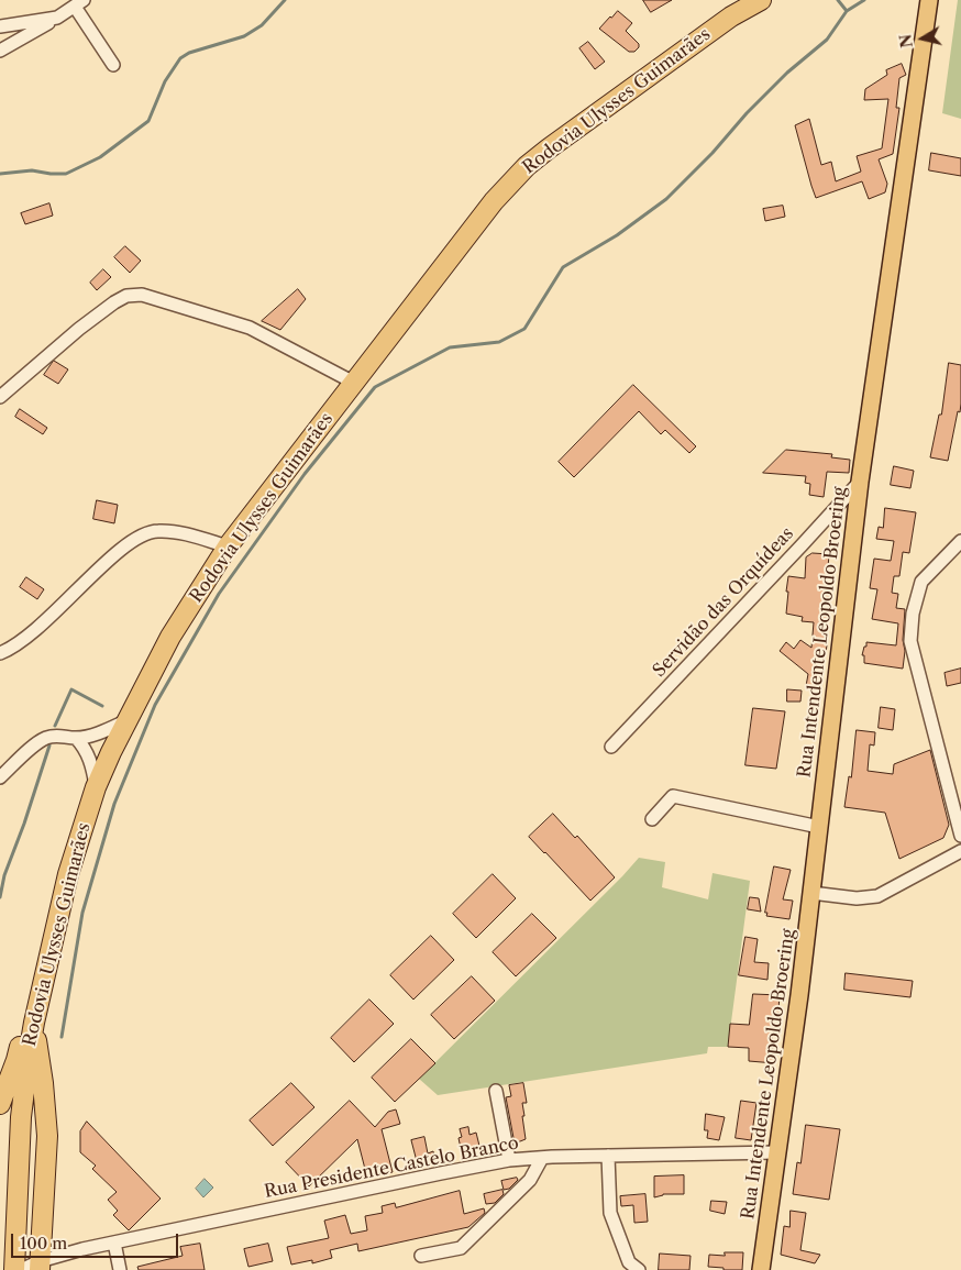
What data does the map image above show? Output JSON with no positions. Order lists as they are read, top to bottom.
{
  "streets": {
    "highway": ["Rodovia Ulysses Guimarães"],
    "main road": ["Rua Intendente Leopoldo Broering"],
    "street": ["Servidão das Orquídeas", "Rua Presidente Castelo Branco"]
  },
  "crossings": [
    ["Rodovia Ulysses Guimarães", "Rua Presidente Castelo Branco"],
    ["Servidão das Orquídeas", "Rua Intendente Leopoldo Broering"],
    ["Rua Intendente Leopoldo Broering", "Rua Presidente Castelo Branco"]
  ],
  "scale_bar": "100 m",
  "north": "left"
}
